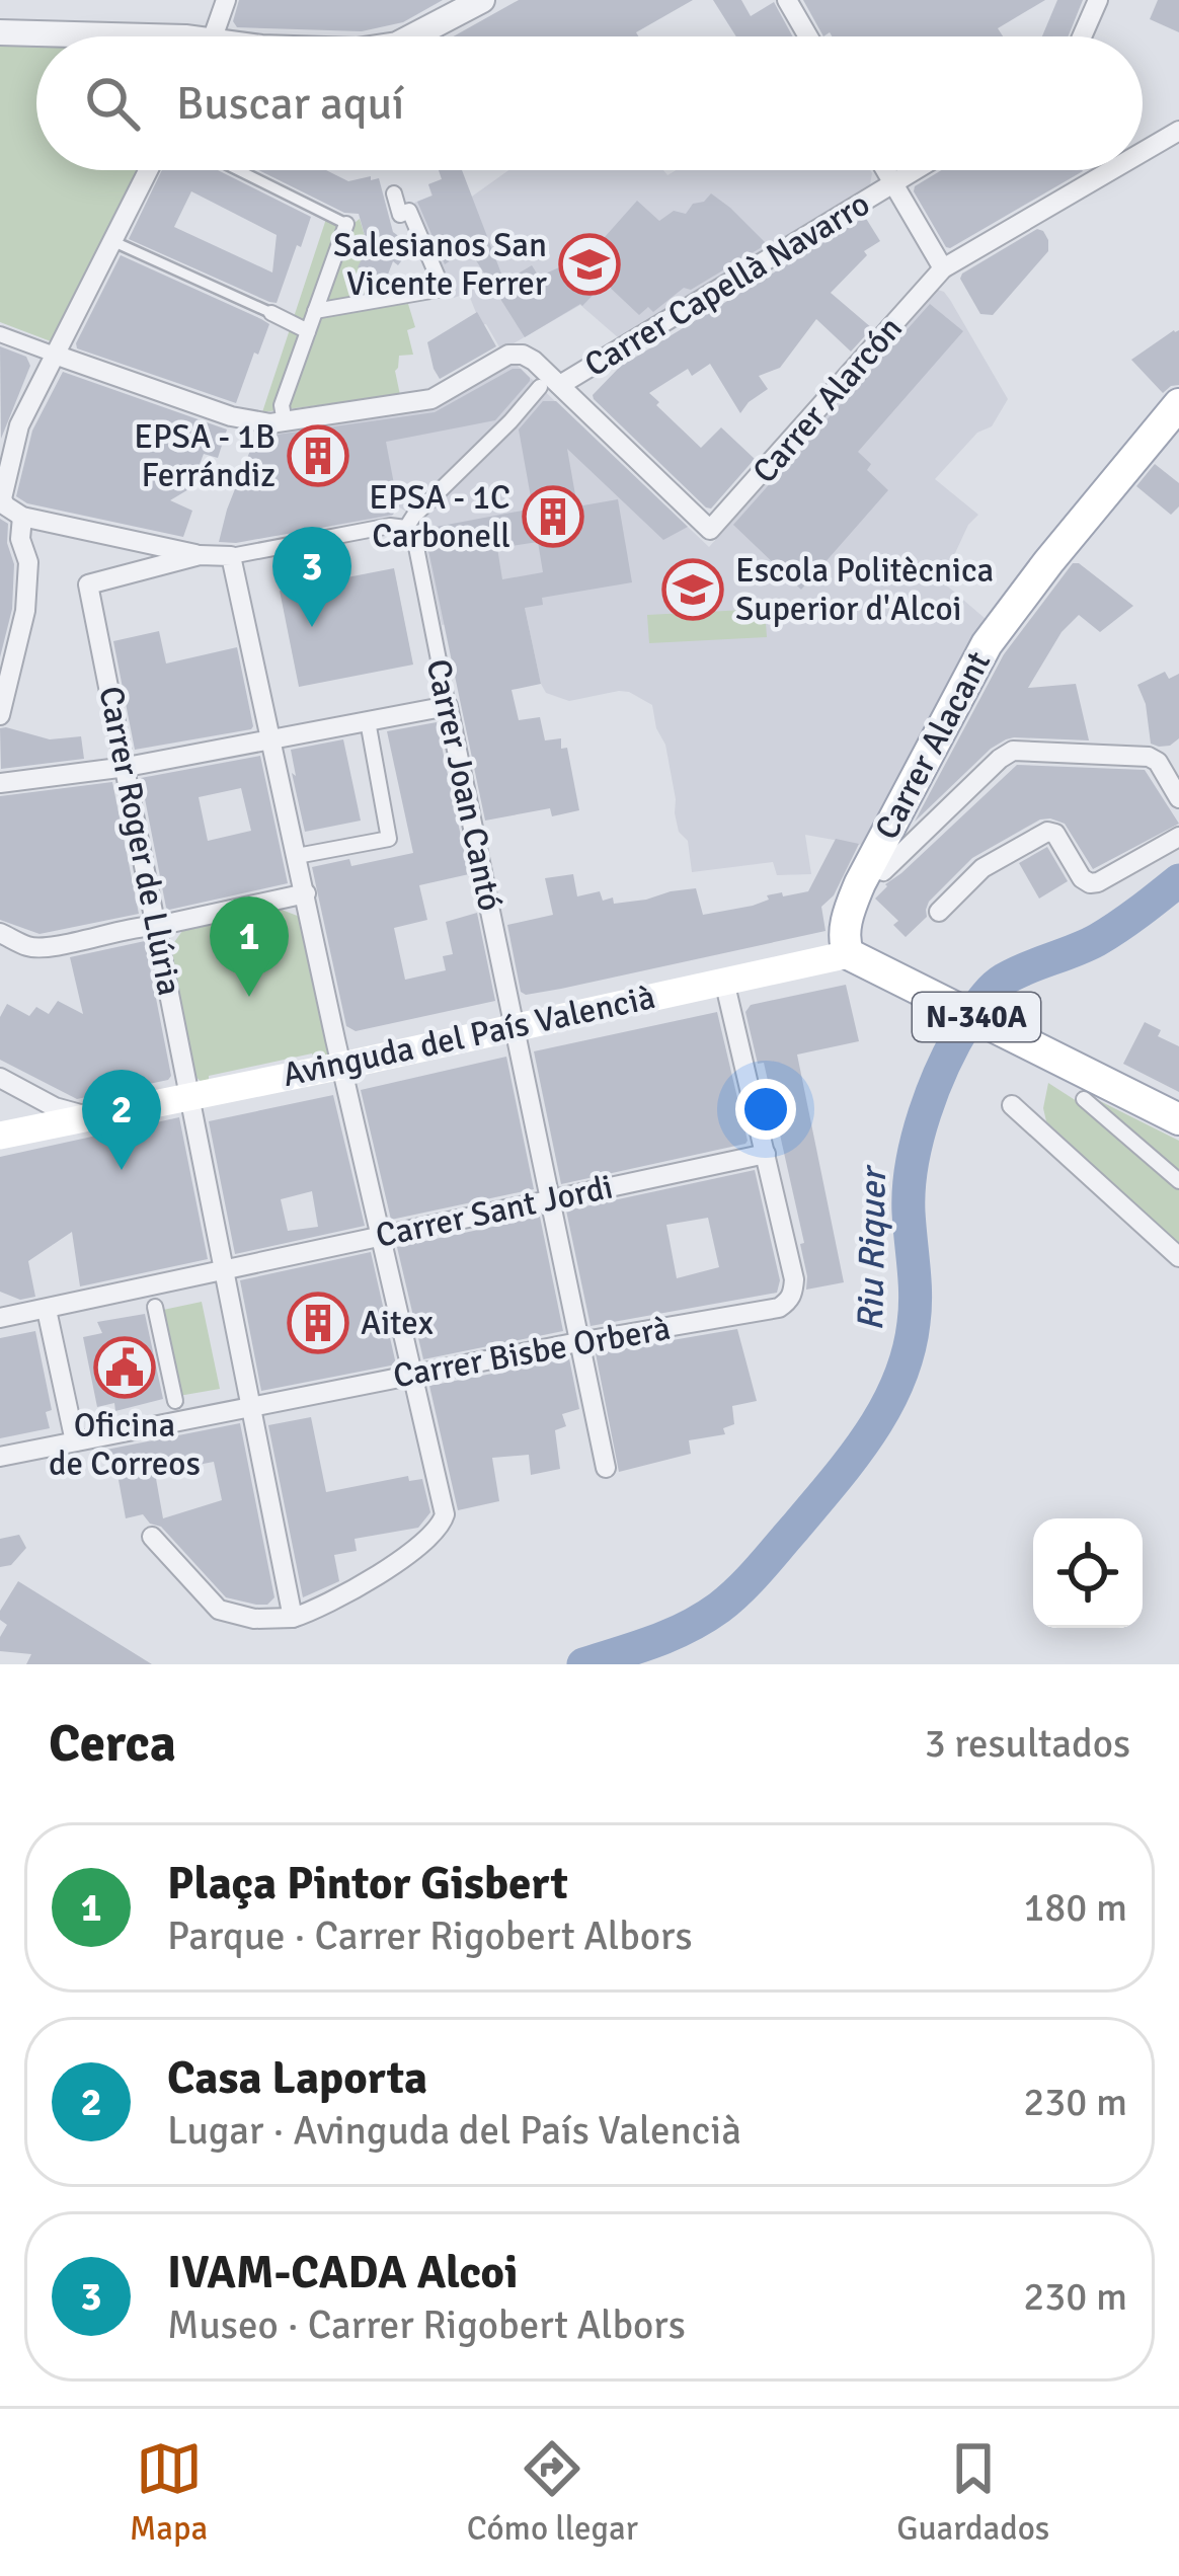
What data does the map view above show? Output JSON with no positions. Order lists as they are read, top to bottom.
{
  "streets": {
    "main road": ["Carrer Alacant", "N-340A", "Avinguda del País Valencià"],
    "street": [
      "Carrer Capellà Navarro",
      "Carrer Alarcón",
      "Carrer Joan Cantó",
      "Carrer Roger de Llúria",
      "Carrer Sant Jordi",
      "Carrer Bisbe Orberà"
    ]
  },
  "crossings": [
    ["Carrer Capellà Navarro", "Carrer Alarcón"],
    ["Carrer Alacant", "N-340A"],
    ["Carrer Alacant", "Avinguda del País Valencià"],
    ["Carrer Joan Cantó", "Avinguda del País Valencià"],
    ["Carrer Joan Cantó", "Carrer Sant Jordi"],
    ["Carrer Joan Cantó", "Carrer Bisbe Orberà"],
    ["Carrer Roger de Llúria", "Avinguda del País Valencià"],
    ["Carrer Roger de Llúria", "Carrer Sant Jordi"],
    ["Carrer Roger de Llúria", "Carrer Bisbe Orberà"],
    ["N-340A", "Avinguda del País Valencià"],
    ["Carrer Sant Jordi", "Carrer Bisbe Orberà"]
  ],
  "water": ["Riu Riquer"],
  "places": {
    "school or university": ["Salesianos San Vicente Ferrer", "Escola Politècnica Superior d'Alcoi"],
    "building": ["EPSA - 1B Ferrándiz", "EPSA - 1C Carbonell", "Aitex"],
    "public building": ["Oficina de Correos"]
  },
  "page": {
    "search": "Buscar aquí",
    "pins": ["3", "1", "2"],
    "heading": ["Cerca", "3 resultados"],
    "list": [
      {
        "mark": "1",
        "name": "Plaça Pintor Gisbert",
        "note": "Parque · Carrer Rigobert Albors",
        "value": "180 m"
      },
      {
        "mark": "2",
        "name": "Casa Laporta",
        "note": "Lugar · Avinguda del País Valencià",
        "value": "230 m"
      },
      {
        "mark": "3",
        "name": "IVAM-CADA Alcoi",
        "note": "Museo · Carrer Rigobert Albors",
        "value": "230 m"
      }
    ],
    "nav": ["Mapa", "Cómo llegar", "Guardados"]
  }
}
